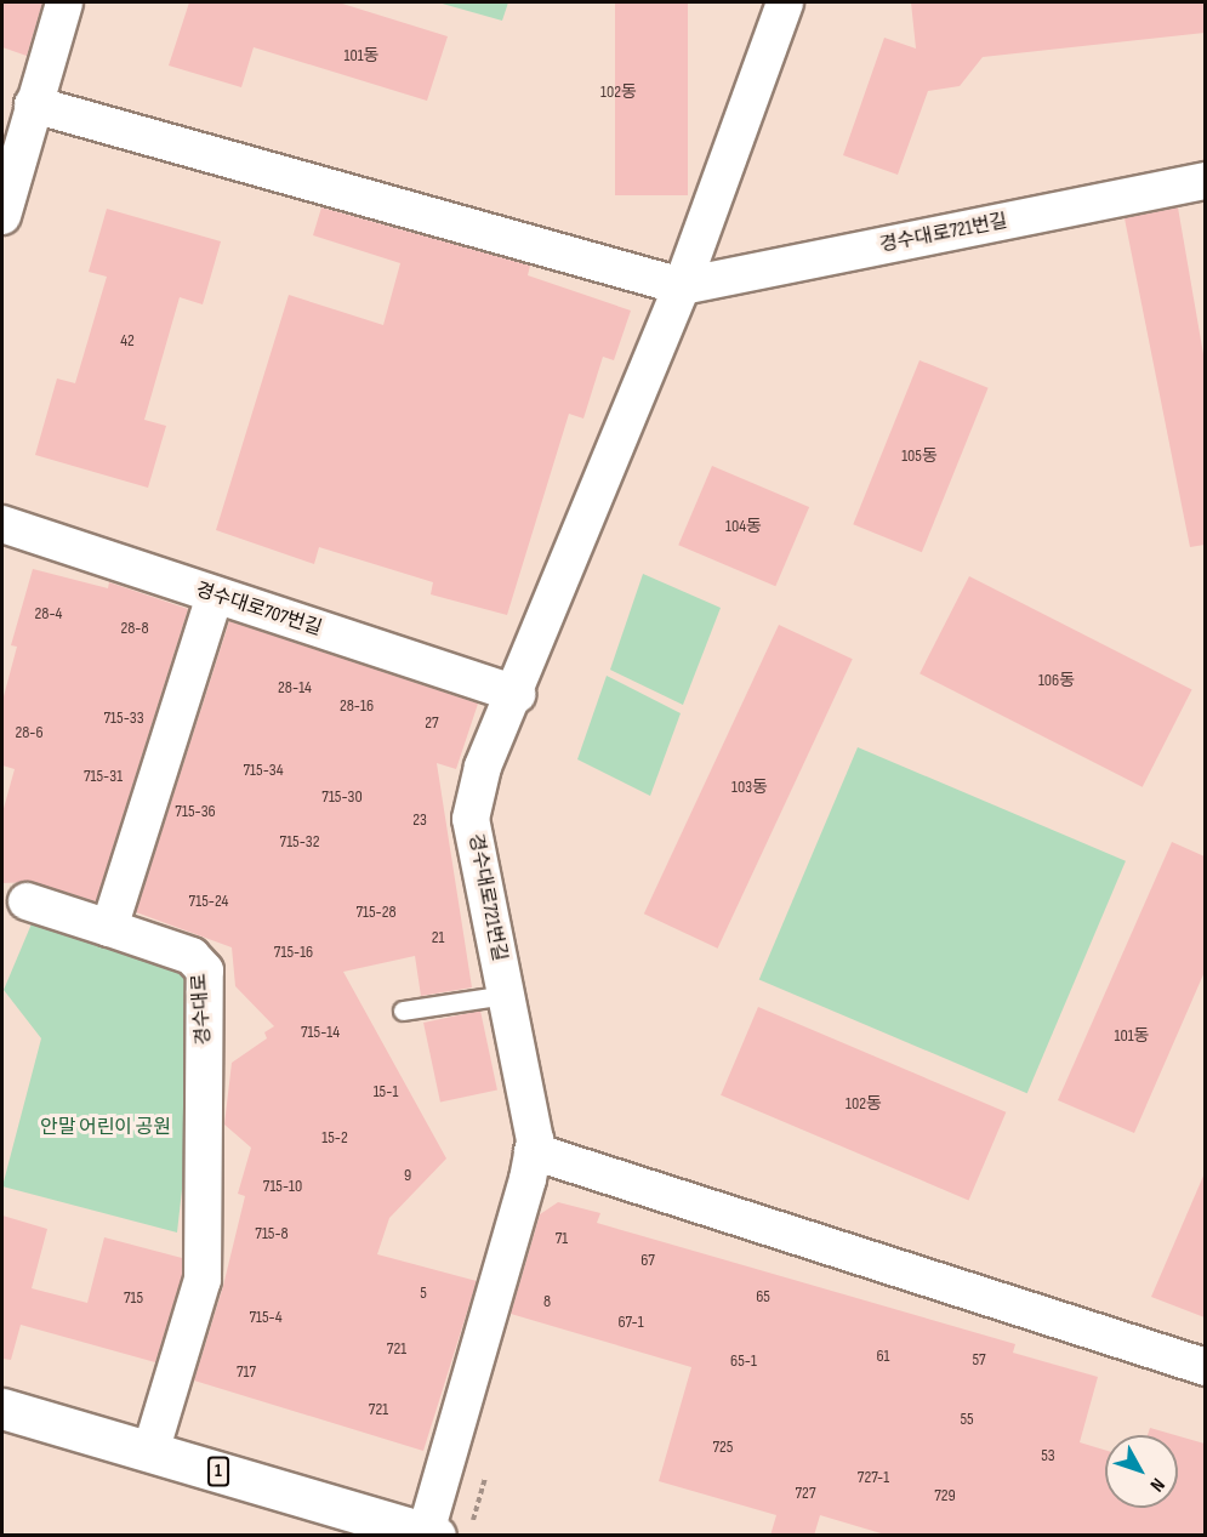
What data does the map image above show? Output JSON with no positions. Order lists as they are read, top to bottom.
{
  "streets": {
    "main road": ["1"],
    "street": ["경수대로721번길", "경수대로707번길", "경수대로"]
  },
  "crossings": [
    ["경수대로721번길", "경수대로707번길"],
    ["경수대로721번길", "1"],
    ["경수대로", "1"]
  ],
  "parks": ["안말 어린이 공원"],
  "house_numbers": [
    "101동",
    "102동",
    "42",
    "105동",
    "104동",
    "28-4",
    "28-8",
    "106동",
    "28-14",
    "28-16",
    "715-33",
    "27",
    "28-6",
    "715-34",
    "715-31",
    "103동",
    "715-30",
    "715-36",
    "23",
    "715-32",
    "715-24",
    "715-28",
    "21",
    "715-16",
    "715-14",
    "101동",
    "15-1",
    "102동",
    "15-2",
    "9",
    "715-10",
    "715-8",
    "71",
    "67",
    "5",
    "65",
    "715",
    "8",
    "715-4",
    "67-1",
    "721",
    "61",
    "57",
    "65-1",
    "717",
    "721",
    "55",
    "725",
    "53",
    "727-1",
    "727",
    "729"
  ],
  "north": "bottom right"
}
